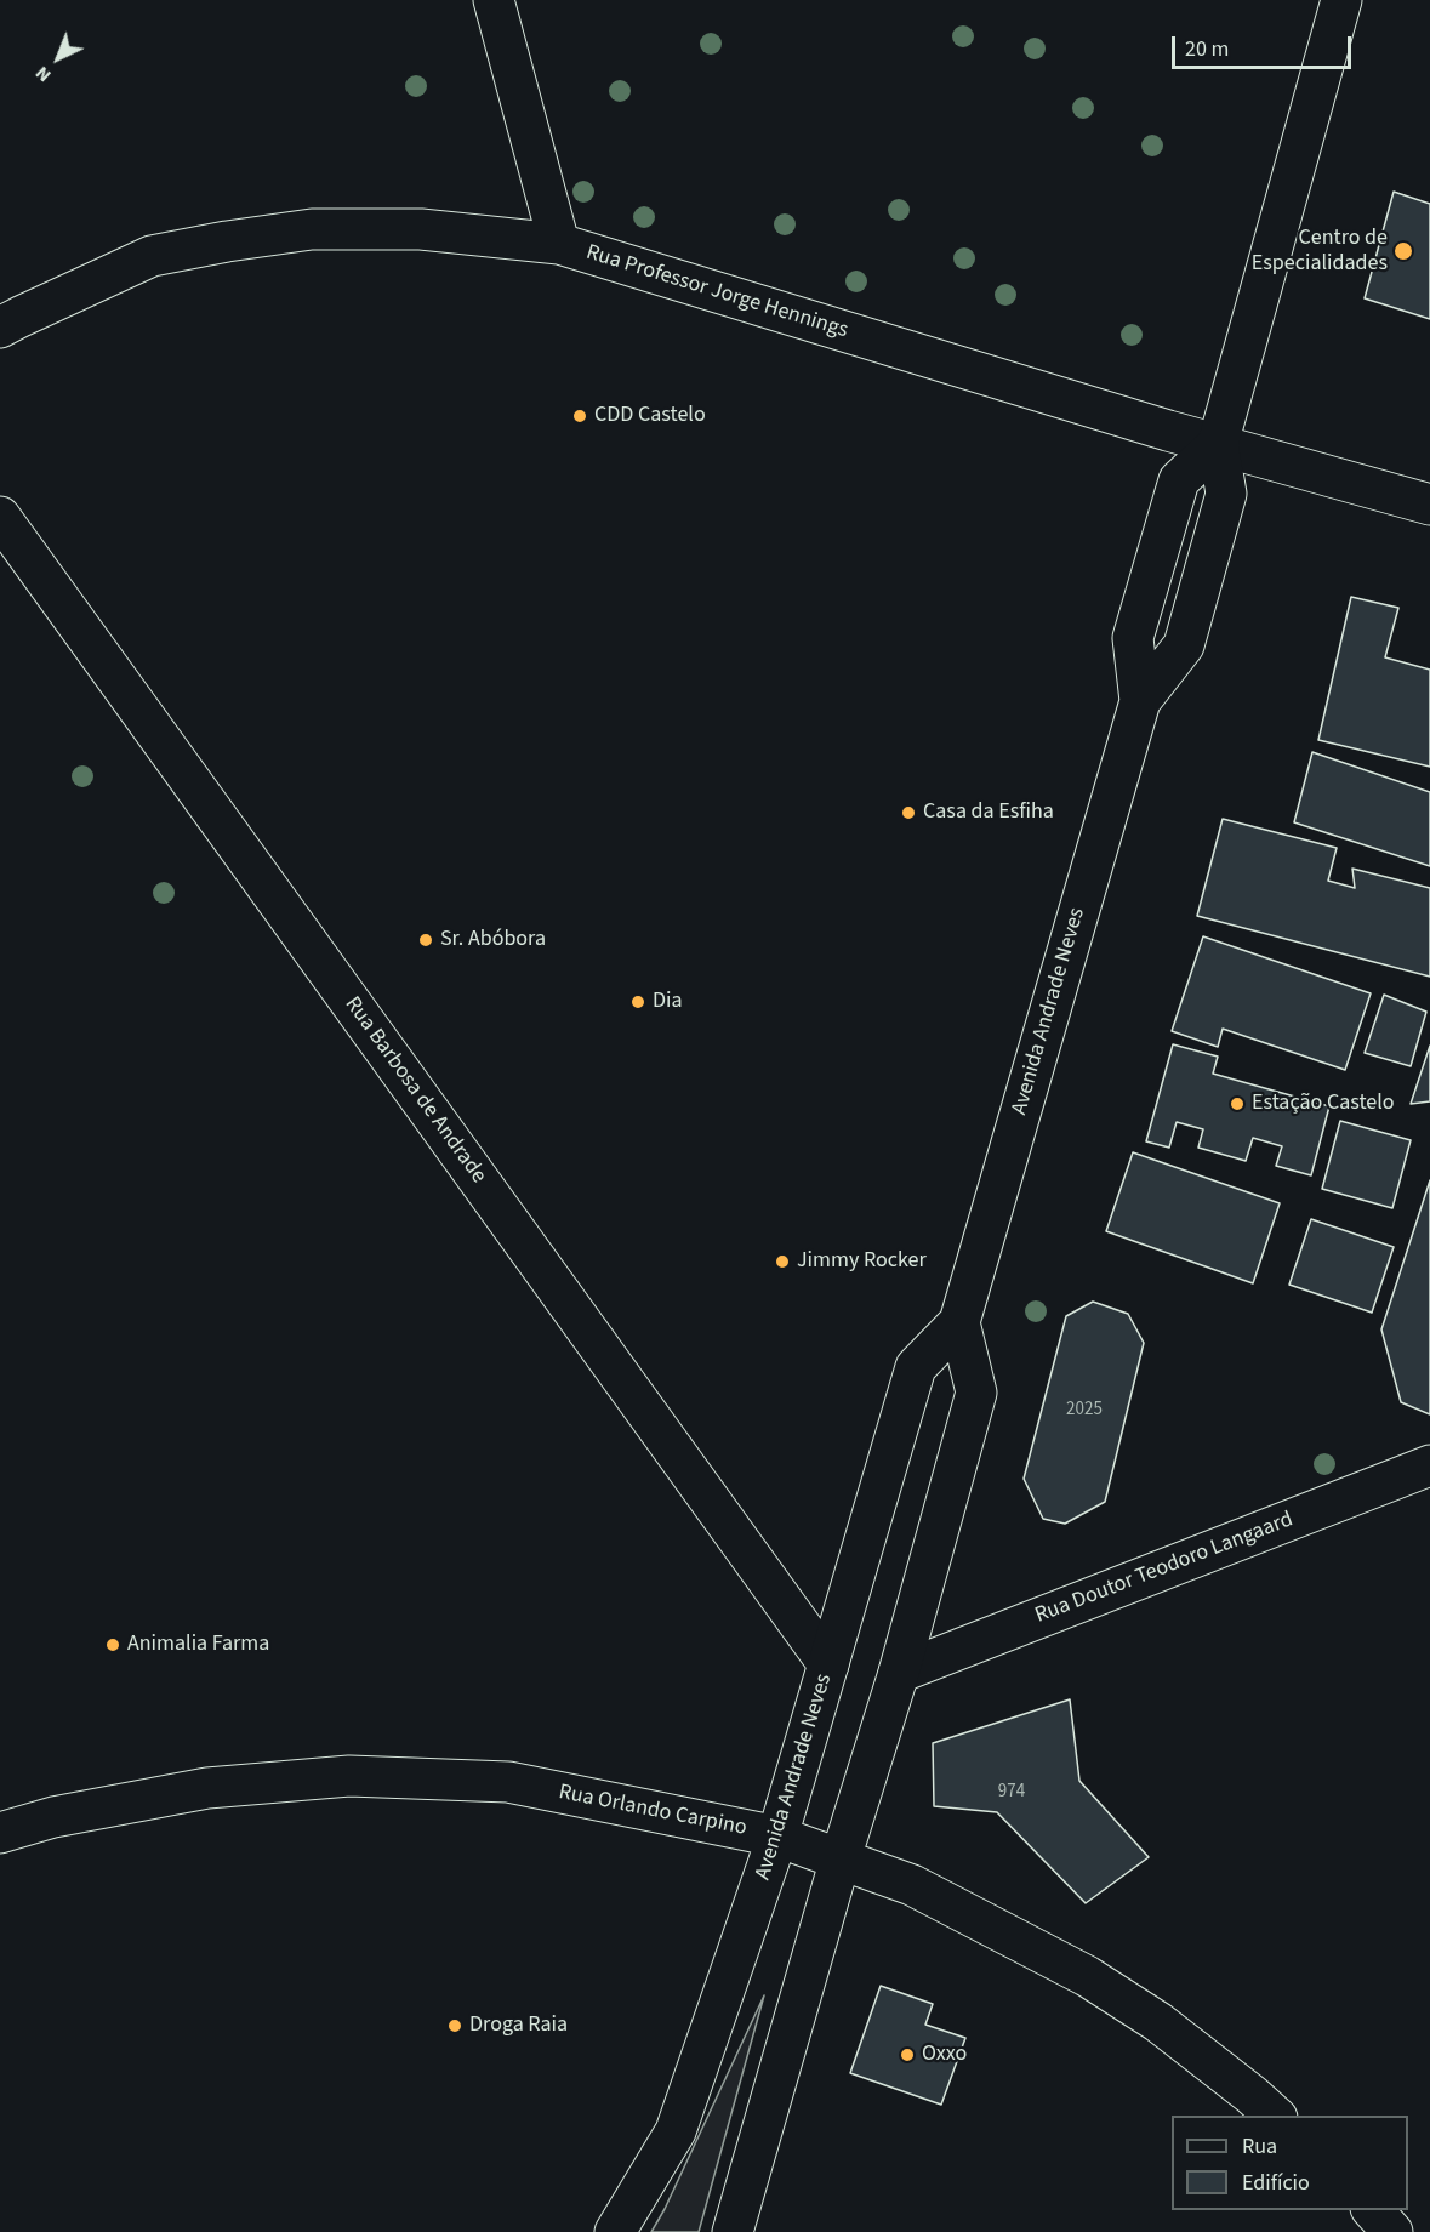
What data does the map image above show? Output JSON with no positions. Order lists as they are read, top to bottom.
{
  "streets": {
    "main road": [
      "Rua Professor Jorge Hennings",
      "Avenida Andrade Neves",
      "Rua Barbosa de Andrade",
      "Rua Doutor Teodoro Langaard",
      "Rua Orlando Carpino"
    ]
  },
  "crossings": [
    ["Rua Professor Jorge Hennings", "Avenida Andrade Neves"],
    ["Avenida Andrade Neves", "Rua Barbosa de Andrade"],
    ["Avenida Andrade Neves", "Rua Doutor Teodoro Langaard"],
    ["Avenida Andrade Neves", "Rua Orlando Carpino"]
  ],
  "places": [
    "Centro de Especialidades",
    "CDD Castelo",
    "Casa da Esfiha",
    "Sr. Abóbora",
    "Dia",
    "Estação Castelo",
    "Jimmy Rocker",
    "Animalia Farma",
    "Droga Raia",
    "Oxxo"
  ],
  "house_numbers": ["2025", "974"],
  "legend": ["Rua", "Edifício"],
  "scale_bar": "20 m",
  "north": "bottom left"
}
